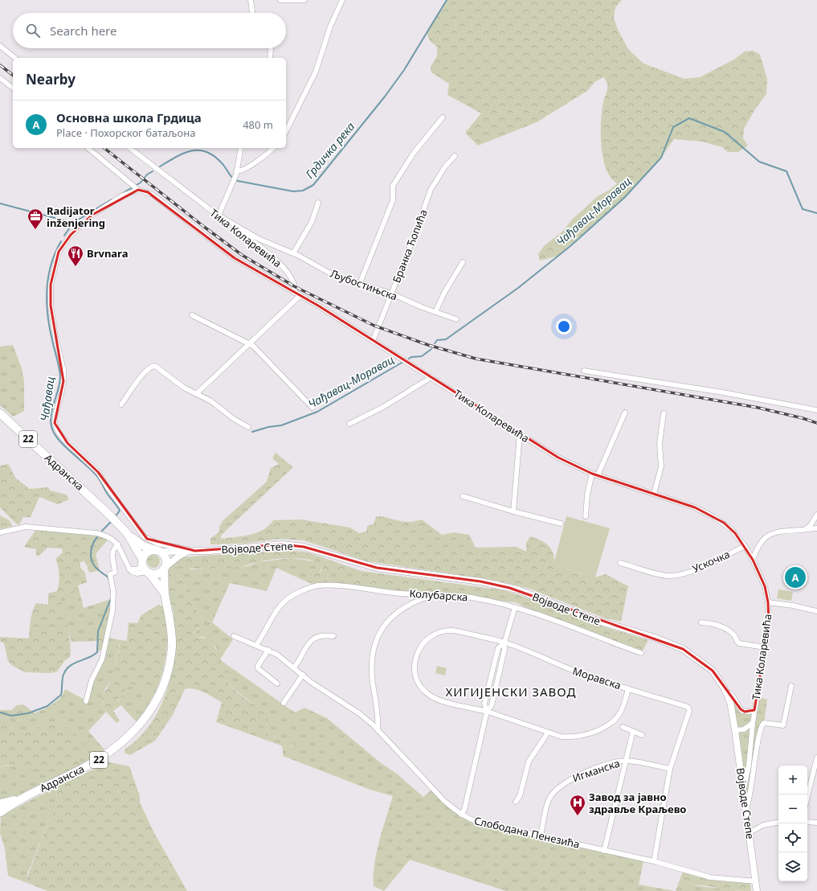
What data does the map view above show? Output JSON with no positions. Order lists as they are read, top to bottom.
{
  "streets": {
    "main road": ["22", "Адранска"],
    "street": [
      "Тика Коларевића",
      "Бранка Ћопића",
      "Љубостињска",
      "Војводе Степе",
      "Ускочка",
      "Колубарска",
      "Моравска",
      "Игманска",
      "Слободана Пенезића"
    ]
  },
  "crossings": [
    ["Тика Коларевића", "Бранка Ћопића"],
    ["Тика Коларевића", "Љубостињска"],
    ["Тика Коларевића", "Војводе Степе"],
    ["Тика Коларевића", "Ускочка"],
    ["Бранка Ћопића", "Љубостињска"],
    ["22", "Адранска"],
    ["22", "Војводе Степе"],
    ["Адранска", "Војводе Степе"],
    ["Војводе Степе", "Слободана Пенезића"],
    ["Колубарска", "Слободана Пенезића"],
    ["Моравска", "Игманска"],
    ["Игманска", "Слободана Пенезића"]
  ],
  "districts": ["ХИГИЈЕНСКИ ЗАВОД"],
  "water": ["Грдичка река", "Чађавац-Моравац", "Чађавац"],
  "places": {
    "office": ["Radijator inženjering"],
    "restaurant": ["Brvnara"],
    "hospital": ["Завод за јавно здравље Краљево"]
  },
  "page": {
    "search": "Search here",
    "heading": "Nearby",
    "list": [
      {
        "mark": "A",
        "name": "Основна школа Грдица",
        "note": "Place · Похорског батаљона",
        "value": "480 m"
      }
    ],
    "pins": "A",
    "map_buttons": ["+", "−"]
  }
}
